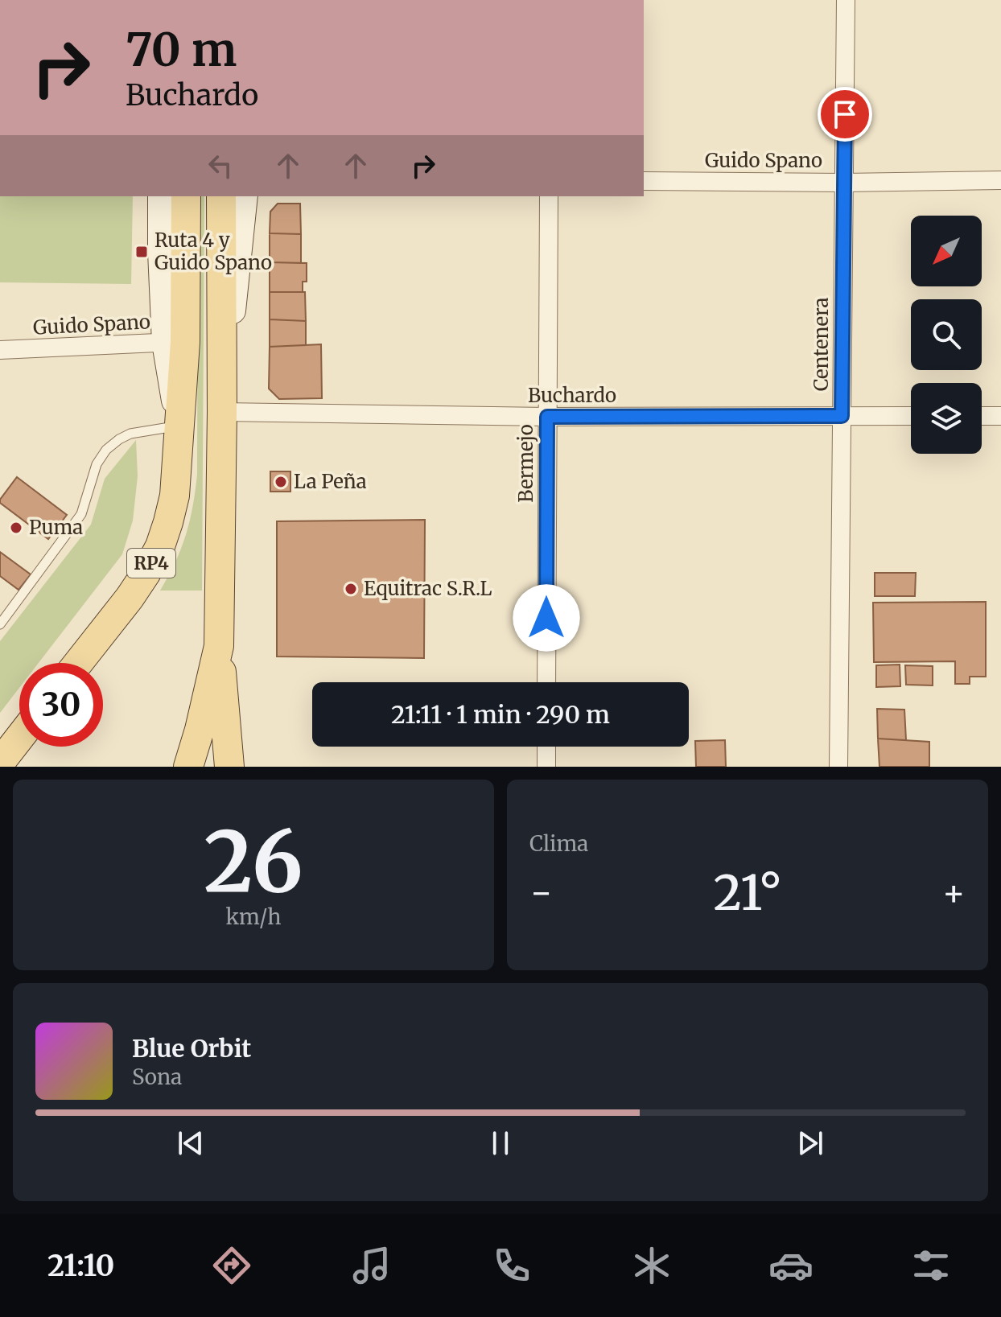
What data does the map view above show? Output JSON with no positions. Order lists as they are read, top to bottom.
{
  "streets": {
    "main road": ["RP4"],
    "street": [
      "Guido Spano",
      "Centenera",
      "Buchardo",
      "Bermejo"
    ]
  },
  "crossings": [
    ["Guido Spano", "Centenera"],
    ["Guido Spano", "RP4"],
    ["Centenera", "Buchardo"],
    ["Buchardo", "Bermejo"]
  ],
  "places": {
    "transit": ["Ruta 4 y Guido Spano"],
    "other": ["La Peña", "Puma", "Equitrac S.R.L"]
  },
  "north": "bottom left",
  "page": {
    "turn": ["70 m", "Buchardo"],
    "limit": "30",
    "trip": "21:11 · 1 min · 290 m",
    "tile": [
      ["26", "km/h"],
      "Clima"
    ],
    "heat": ["−", "21°", "+"],
    "song": ["Blue Orbit", "Sona"],
    "tabs": "21:10"
  }
}
